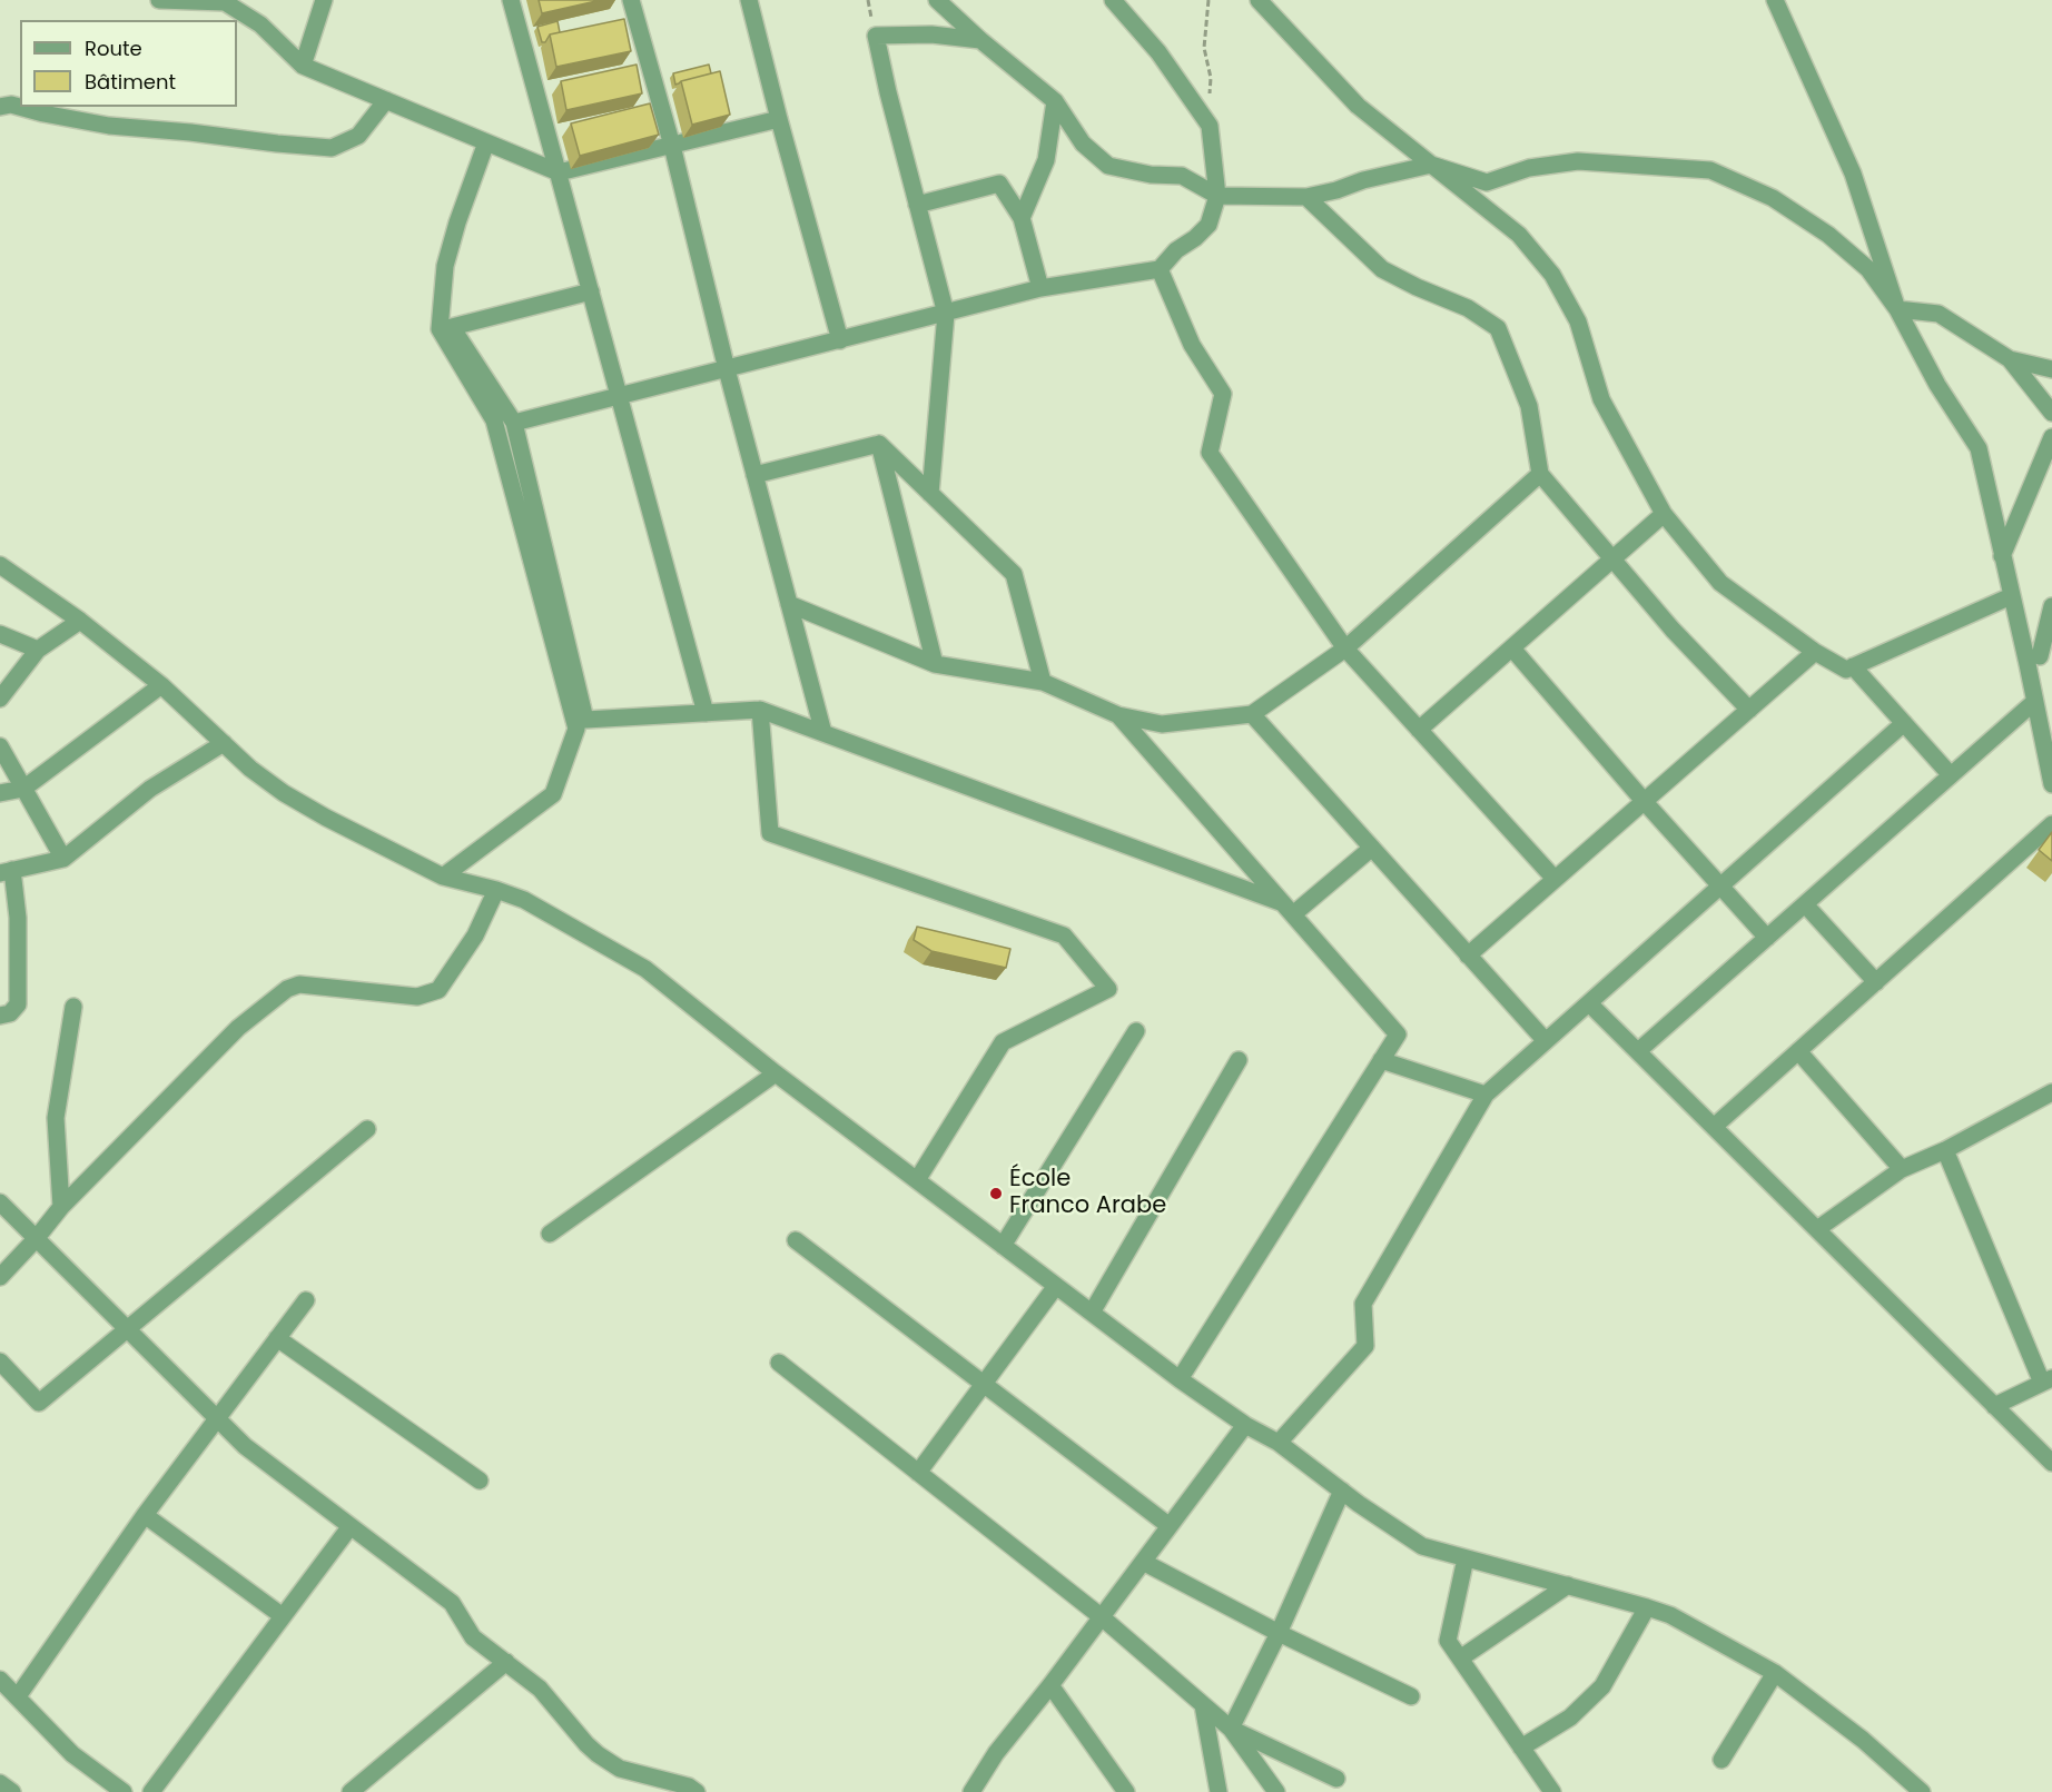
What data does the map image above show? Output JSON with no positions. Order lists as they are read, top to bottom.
{
  "places": ["École Franco Arabe"],
  "legend": ["Route", "Bâtiment"]
}
